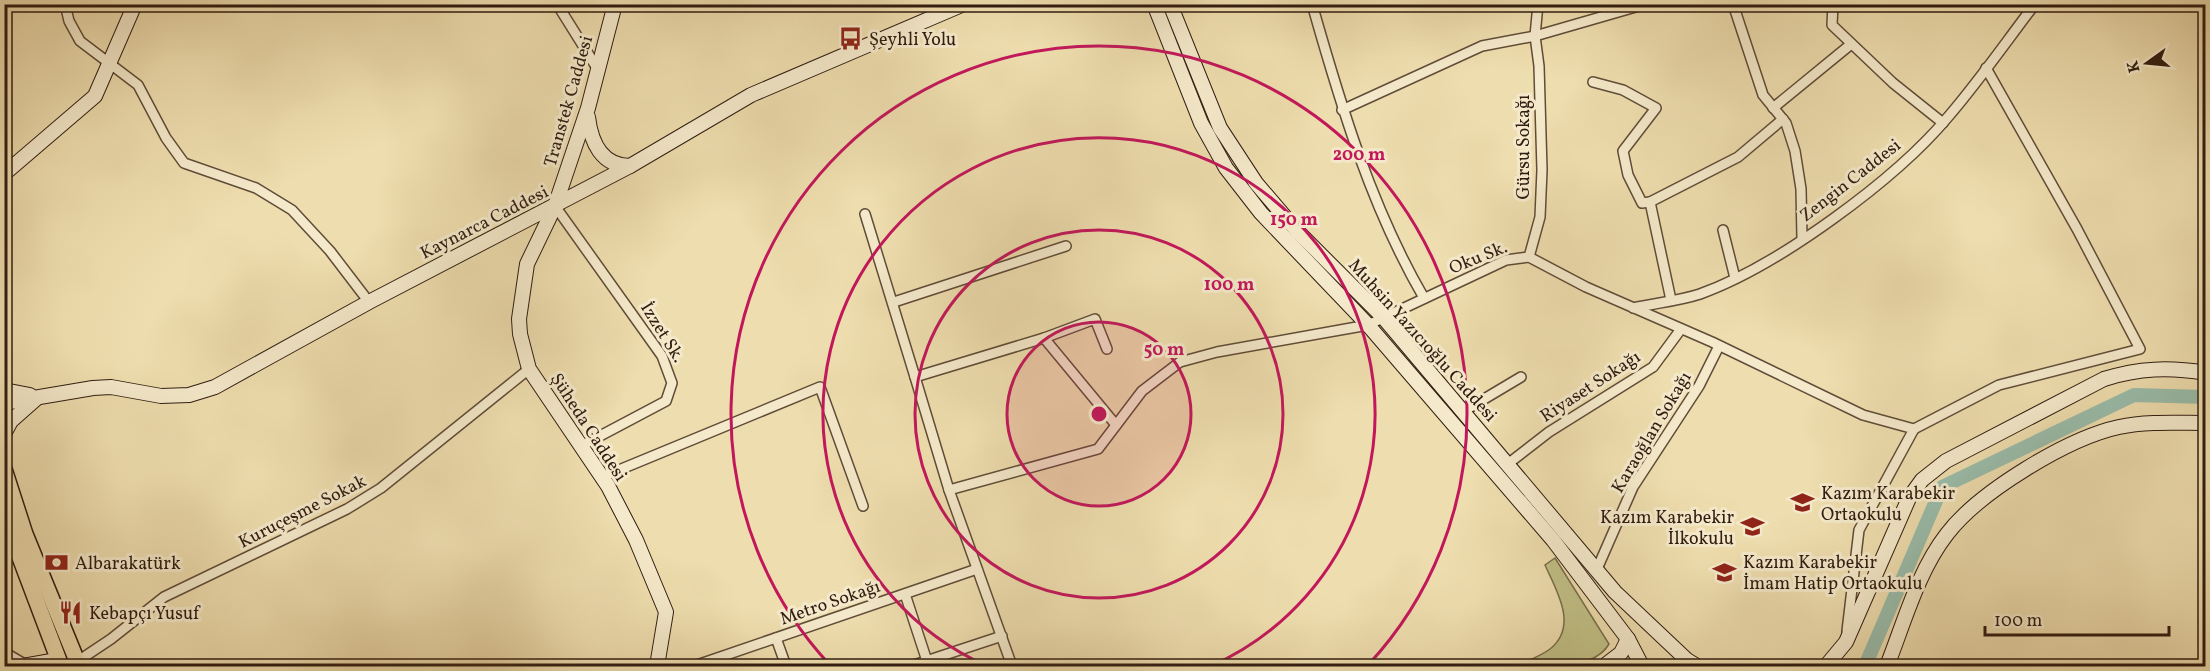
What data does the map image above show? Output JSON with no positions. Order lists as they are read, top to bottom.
{
  "streets": {
    "street": [
      "Transtek Caddesi",
      "Gürsu Sokağı",
      "Zengin Caddesi",
      "Kaynarca Caddesi",
      "Oku Sk.",
      "İzzet Sk.",
      "Muhsin Yazıcıoğlu Caddesi",
      "Riyaset Sokağı",
      "Şüheda Caddesi",
      "Karaoğlan Sokağı",
      "Kuruçeşme Sokak",
      "Metro Sokağı"
    ]
  },
  "crossings": [
    ["Transtek Caddesi", "Kaynarca Caddesi"],
    ["Transtek Caddesi", "İzzet Sk."],
    ["Transtek Caddesi", "Şüheda Caddesi"],
    ["Gürsu Sokağı", "Oku Sk."],
    ["Zengin Caddesi", "Oku Sk."],
    ["Kaynarca Caddesi", "İzzet Sk."],
    ["Kaynarca Caddesi", "Şüheda Caddesi"],
    ["Oku Sk.", "Muhsin Yazıcıoğlu Caddesi"],
    ["Oku Sk.", "Riyaset Sokağı"],
    ["Oku Sk.", "Karaoğlan Sokağı"],
    ["İzzet Sk.", "Şüheda Caddesi"],
    ["Muhsin Yazıcıoğlu Caddesi", "Riyaset Sokağı"],
    ["Muhsin Yazıcıoğlu Caddesi", "Karaoğlan Sokağı"],
    ["Şüheda Caddesi", "Kuruçeşme Sokak"]
  ],
  "places": {
    "bus stop": ["Şeyhli Yolu"],
    "school or university": ["Kazım Karabekir Ortaokulu", "Kazım Karabekir İlkokulu", "Kazım Karabekir İmam Hatip Ortaokulu"],
    "bank": ["Albarakatürk"],
    "restaurant": ["Kebapçı Yusuf"]
  },
  "scale_bar": "100 m",
  "north": "left",
  "rings": [
    "200 m",
    "150 m",
    "100 m",
    "50 m"
  ]
}
